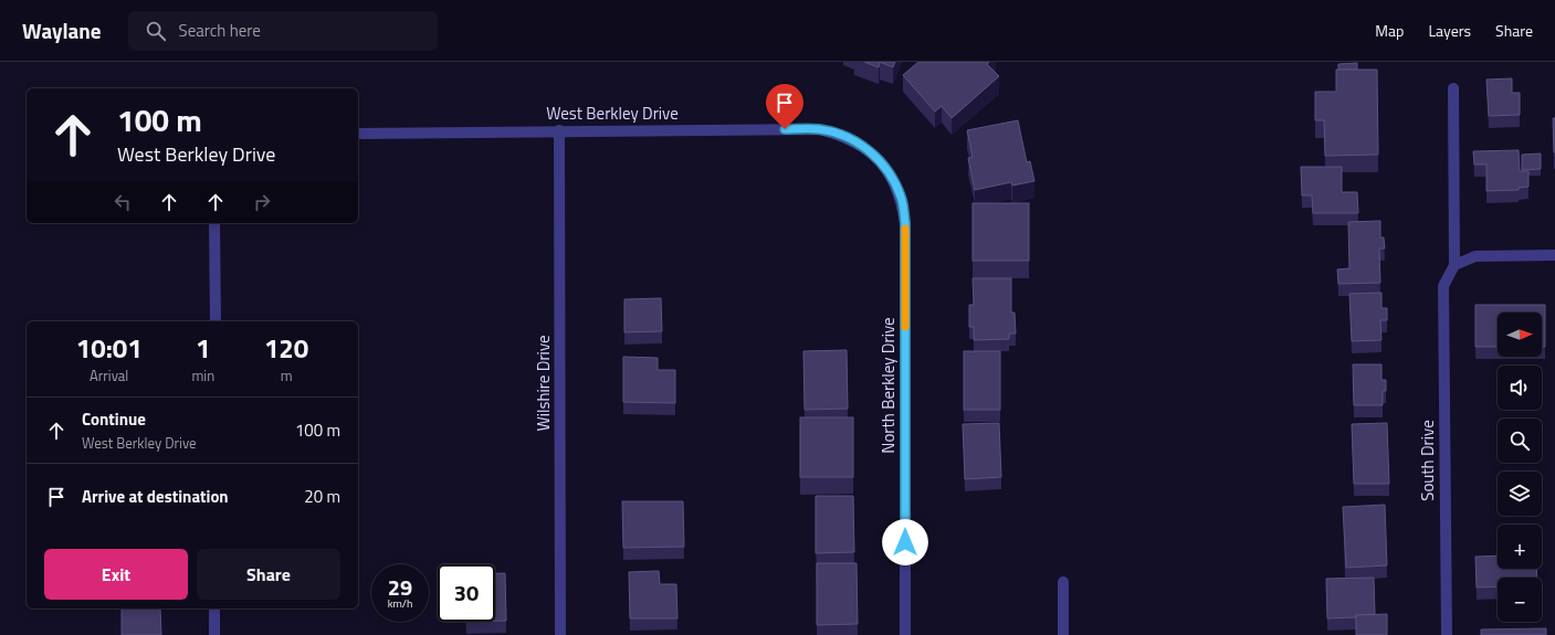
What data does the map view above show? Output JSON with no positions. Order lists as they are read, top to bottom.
{
  "streets": {
    "street": [
      "West Berkley Drive",
      "Wilshire Drive",
      "North Berkley Drive",
      "South Drive"
    ]
  },
  "crossings": [
    ["West Berkley Drive", "Wilshire Drive"],
    ["West Berkley Drive", "North Berkley Drive"]
  ],
  "north": "right",
  "page": {
    "header": "Waylane",
    "search": "Search here",
    "nav": ["Map", "Layers", "Share"],
    "turn": ["100 m", "West Berkley Drive"],
    "map_buttons": ["+", "−"],
    "eta": [
      "10:01",
      "Arrival",
      "1",
      "min",
      "120",
      "m"
    ],
    "list": [
      {
        "name": "Continue",
        "note": "West Berkley Drive",
        "value": "100 m"
      },
      {
        "name": "Arrive at destination",
        "value": "20 m"
      }
    ],
    "buttons": ["Exit", "Share"],
    "speed": "29 km/h",
    "limit": "30"
  }
}
